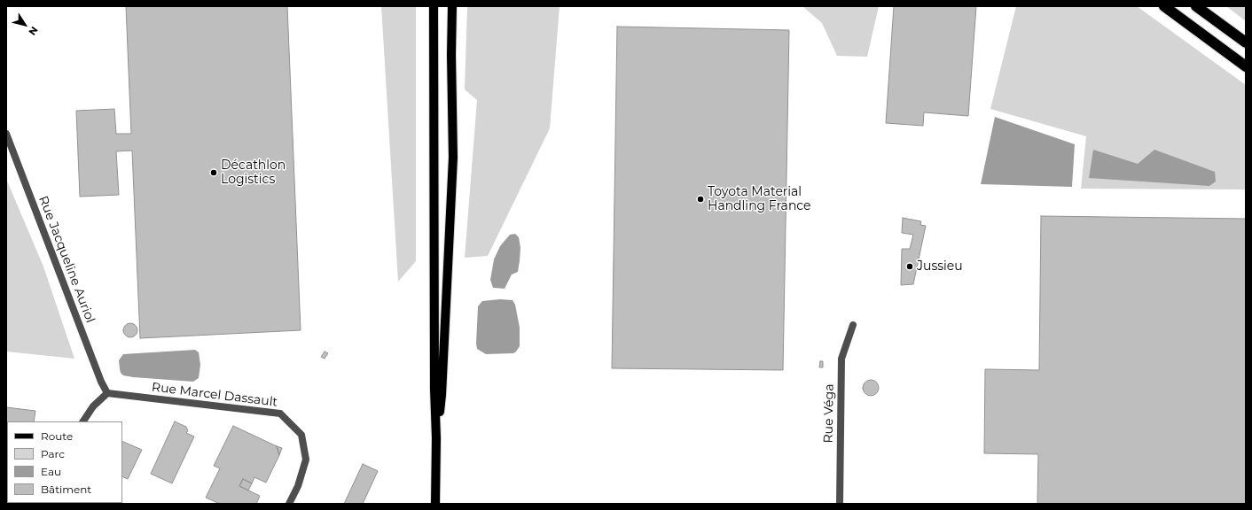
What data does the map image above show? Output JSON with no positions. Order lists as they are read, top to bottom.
{
  "streets": {
    "street": ["Rue Jacqueline Auriol", "Rue Marcel Dassault", "Rue Véga"]
  },
  "crossings": [
    ["Rue Jacqueline Auriol", "Rue Marcel Dassault"]
  ],
  "places": ["Décathlon Logistics", "Toyota Material Handling France", "Jussieu"],
  "legend": [
    "Route",
    "Parc",
    "Eau",
    "Bâtiment"
  ],
  "north": "bottom right"
}
